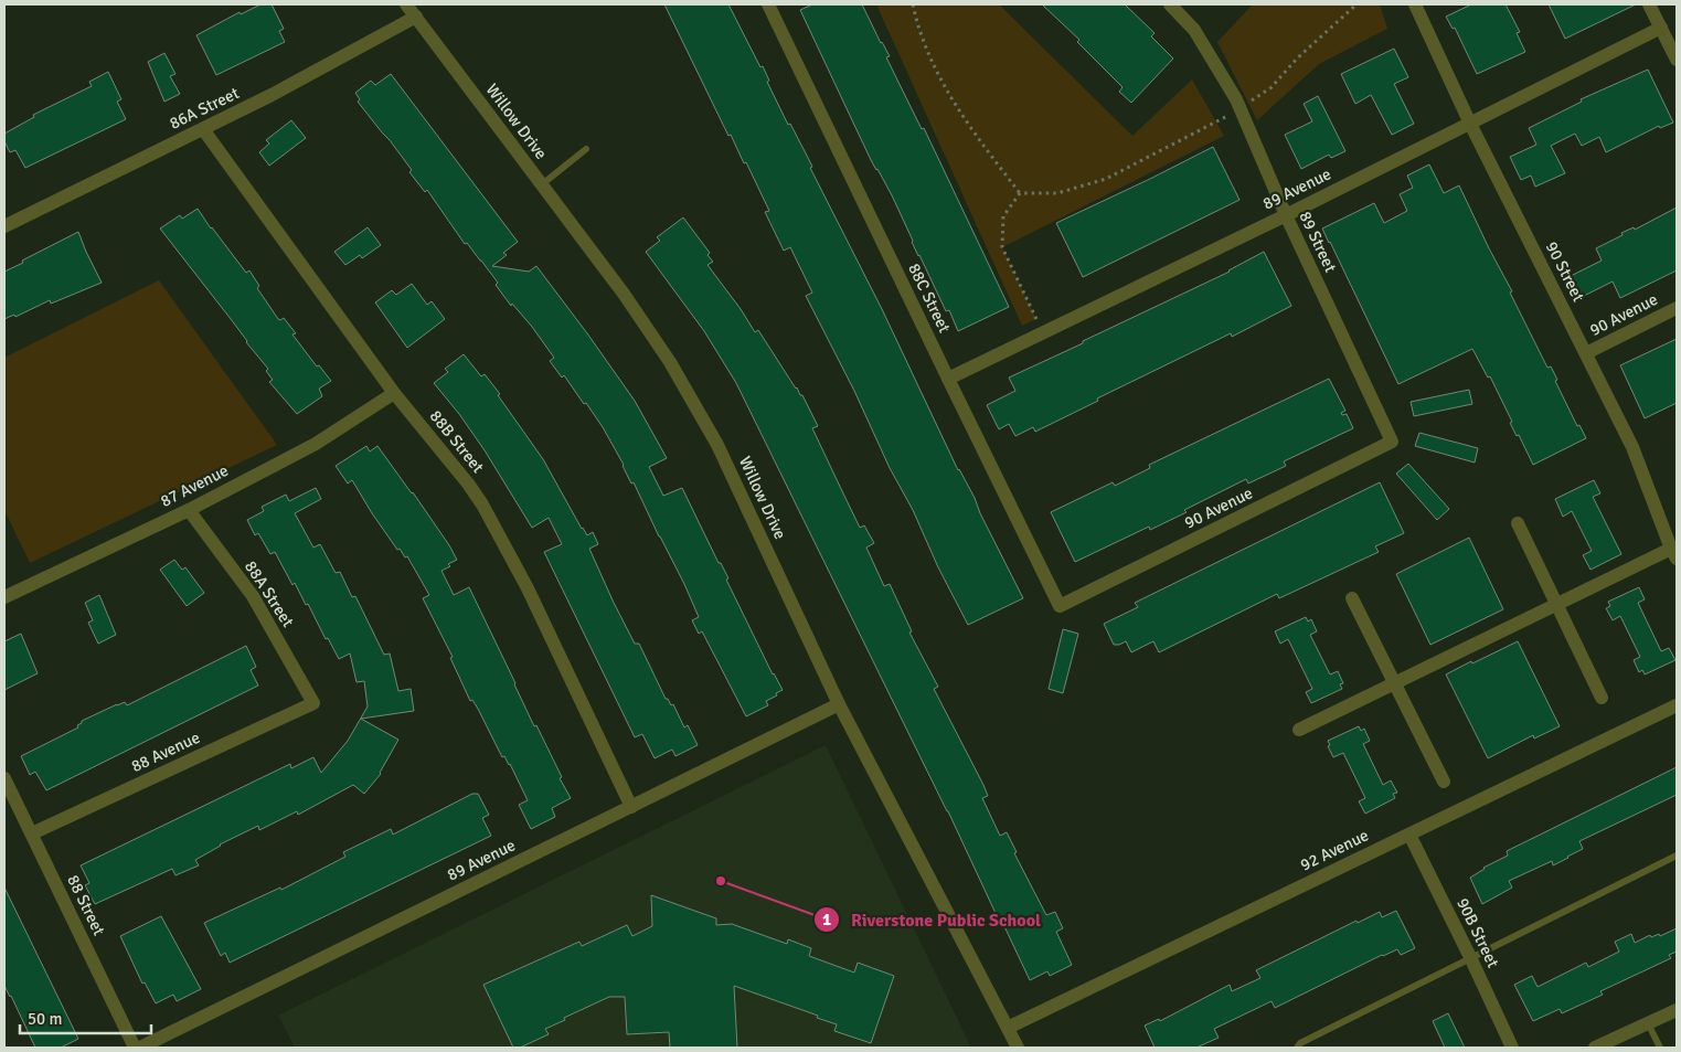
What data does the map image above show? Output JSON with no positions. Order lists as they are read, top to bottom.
{
  "streets": {
    "street": [
      "86A Street",
      "Willow Drive",
      "89 Avenue",
      "89 Street",
      "90 Street",
      "88C Street",
      "90 Avenue",
      "88B Street",
      "87 Avenue",
      "88A Street",
      "88 Avenue",
      "92 Avenue",
      "88 Street",
      "90B Street"
    ]
  },
  "crossings": [
    ["86A Street", "Willow Drive"],
    ["86A Street", "88B Street"],
    ["Willow Drive", "89 Avenue"],
    ["Willow Drive", "92 Avenue"],
    ["89 Avenue", "89 Street"],
    ["89 Avenue", "90 Street"],
    ["89 Avenue", "88C Street"],
    ["89 Avenue", "88B Street"],
    ["89 Street", "90 Avenue"],
    ["90 Street", "90 Avenue"],
    ["88C Street", "90 Avenue"],
    ["88B Street", "87 Avenue"],
    ["87 Avenue", "88A Street"],
    ["88A Street", "88 Avenue"],
    ["88 Avenue", "88 Street"],
    ["92 Avenue", "90B Street"]
  ],
  "places": ["Riverstone Public School"],
  "scale_bar": "50 m"
}
